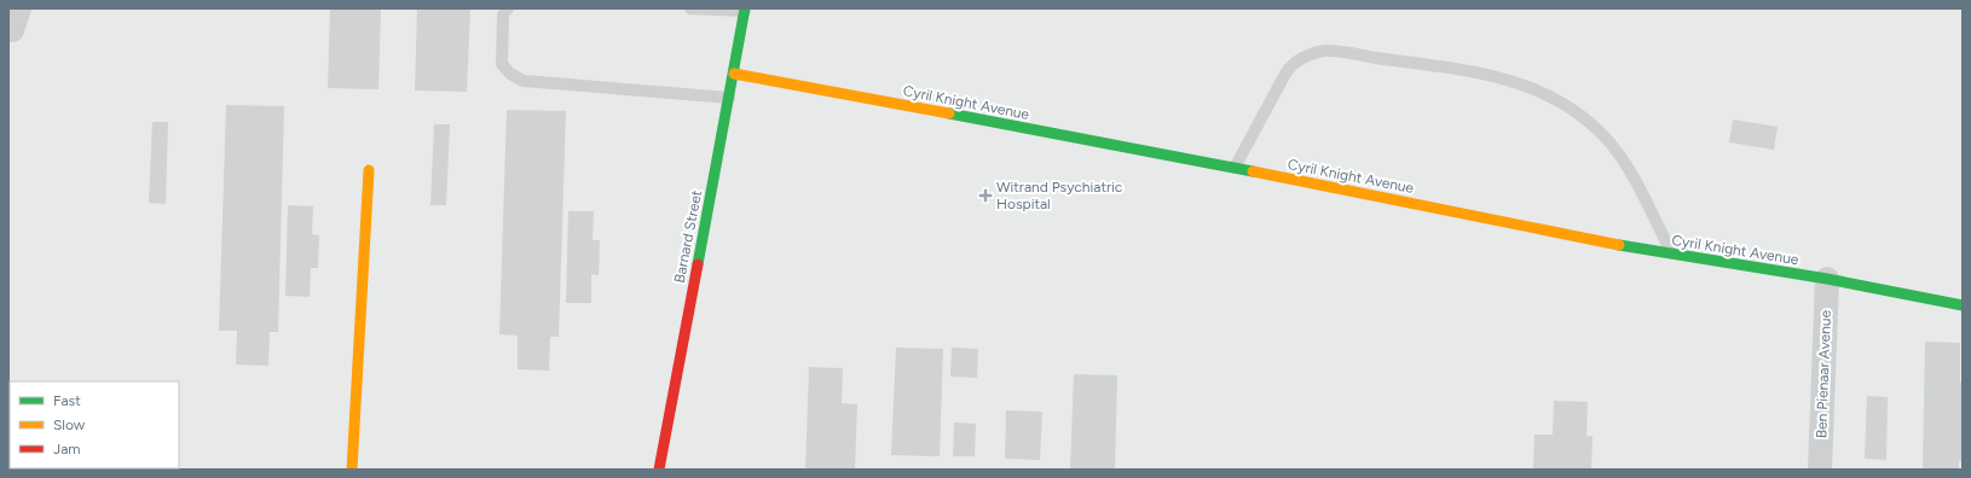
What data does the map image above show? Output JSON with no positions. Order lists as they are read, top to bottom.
{
  "streets": {
    "street": ["Cyril Knight Avenue", "Barnard Street", "Ben Pienaar Avenue"]
  },
  "crossings": [
    ["Cyril Knight Avenue", "Barnard Street"],
    ["Cyril Knight Avenue", "Ben Pienaar Avenue"]
  ],
  "places": {
    "health": ["Witrand Psychiatric Hospital"]
  },
  "legend": ["Fast", "Slow", "Jam"]
}
